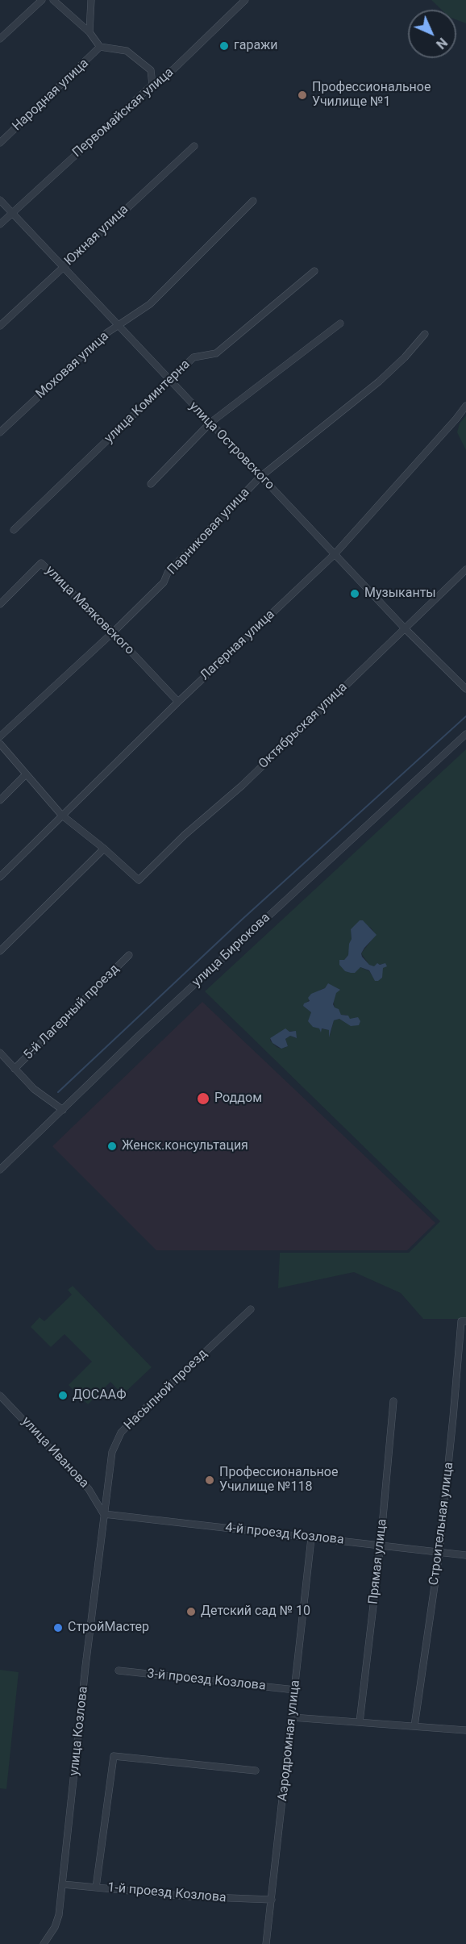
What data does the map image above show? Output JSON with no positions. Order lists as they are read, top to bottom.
{
  "streets": {
    "street": [
      "Народная улица",
      "Первомайская улица",
      "Южная улица",
      "Моховая улица",
      "улица Коминтерна",
      "улица Островского",
      "Парниковая улица",
      "улица Маяковского",
      "Лагерная улица",
      "Октябрьская улица",
      "улица Бирюкова",
      "5-й Лагерный проезд",
      "Насыпной проезд",
      "улица Иванова",
      "Строительная улица",
      "4-й проезд Козлова",
      "Прямая улица",
      "3-й проезд Козлова",
      "улица Козлова",
      "Аэродромная улица",
      "1-й проезд Козлова"
    ]
  },
  "crossings": [
    ["Первомайская улица", "улица Островского"],
    ["Южная улица", "улица Островского"],
    ["Моховая улица", "улица Островского"],
    ["улица Коминтерна", "улица Островского"],
    ["улица Островского", "Парниковая улица"],
    ["улица Островского", "Лагерная улица"],
    ["улица Островского", "Октябрьская улица"],
    ["Парниковая улица", "улица Маяковского"],
    ["улица Маяковского", "Лагерная улица"],
    ["Насыпной проезд", "улица Иванова"],
    ["Насыпной проезд", "4-й проезд Козлова"],
    ["Насыпной проезд", "улица Козлова"],
    ["улица Иванова", "4-й проезд Козлова"],
    ["улица Иванова", "улица Козлова"],
    ["Строительная улица", "4-й проезд Козлова"],
    ["4-й проезд Козлова", "Прямая улица"],
    ["4-й проезд Козлова", "улица Козлова"],
    ["4-й проезд Козлова", "Аэродромная улица"],
    ["3-й проезд Козлова", "Аэродромная улица"],
    ["улица Козлова", "1-й проезд Козлова"],
    ["Аэродромная улица", "1-й проезд Козлова"]
  ],
  "places": [
    "гаражи",
    "Профессиональное Училище №1",
    "Музыканты",
    "Роддом",
    "Женск.консультация",
    "ДОСААФ",
    "Профессиональное Училище №118",
    "Детский сад № 10",
    "СтройМастер"
  ],
  "north": "bottom right"
}
